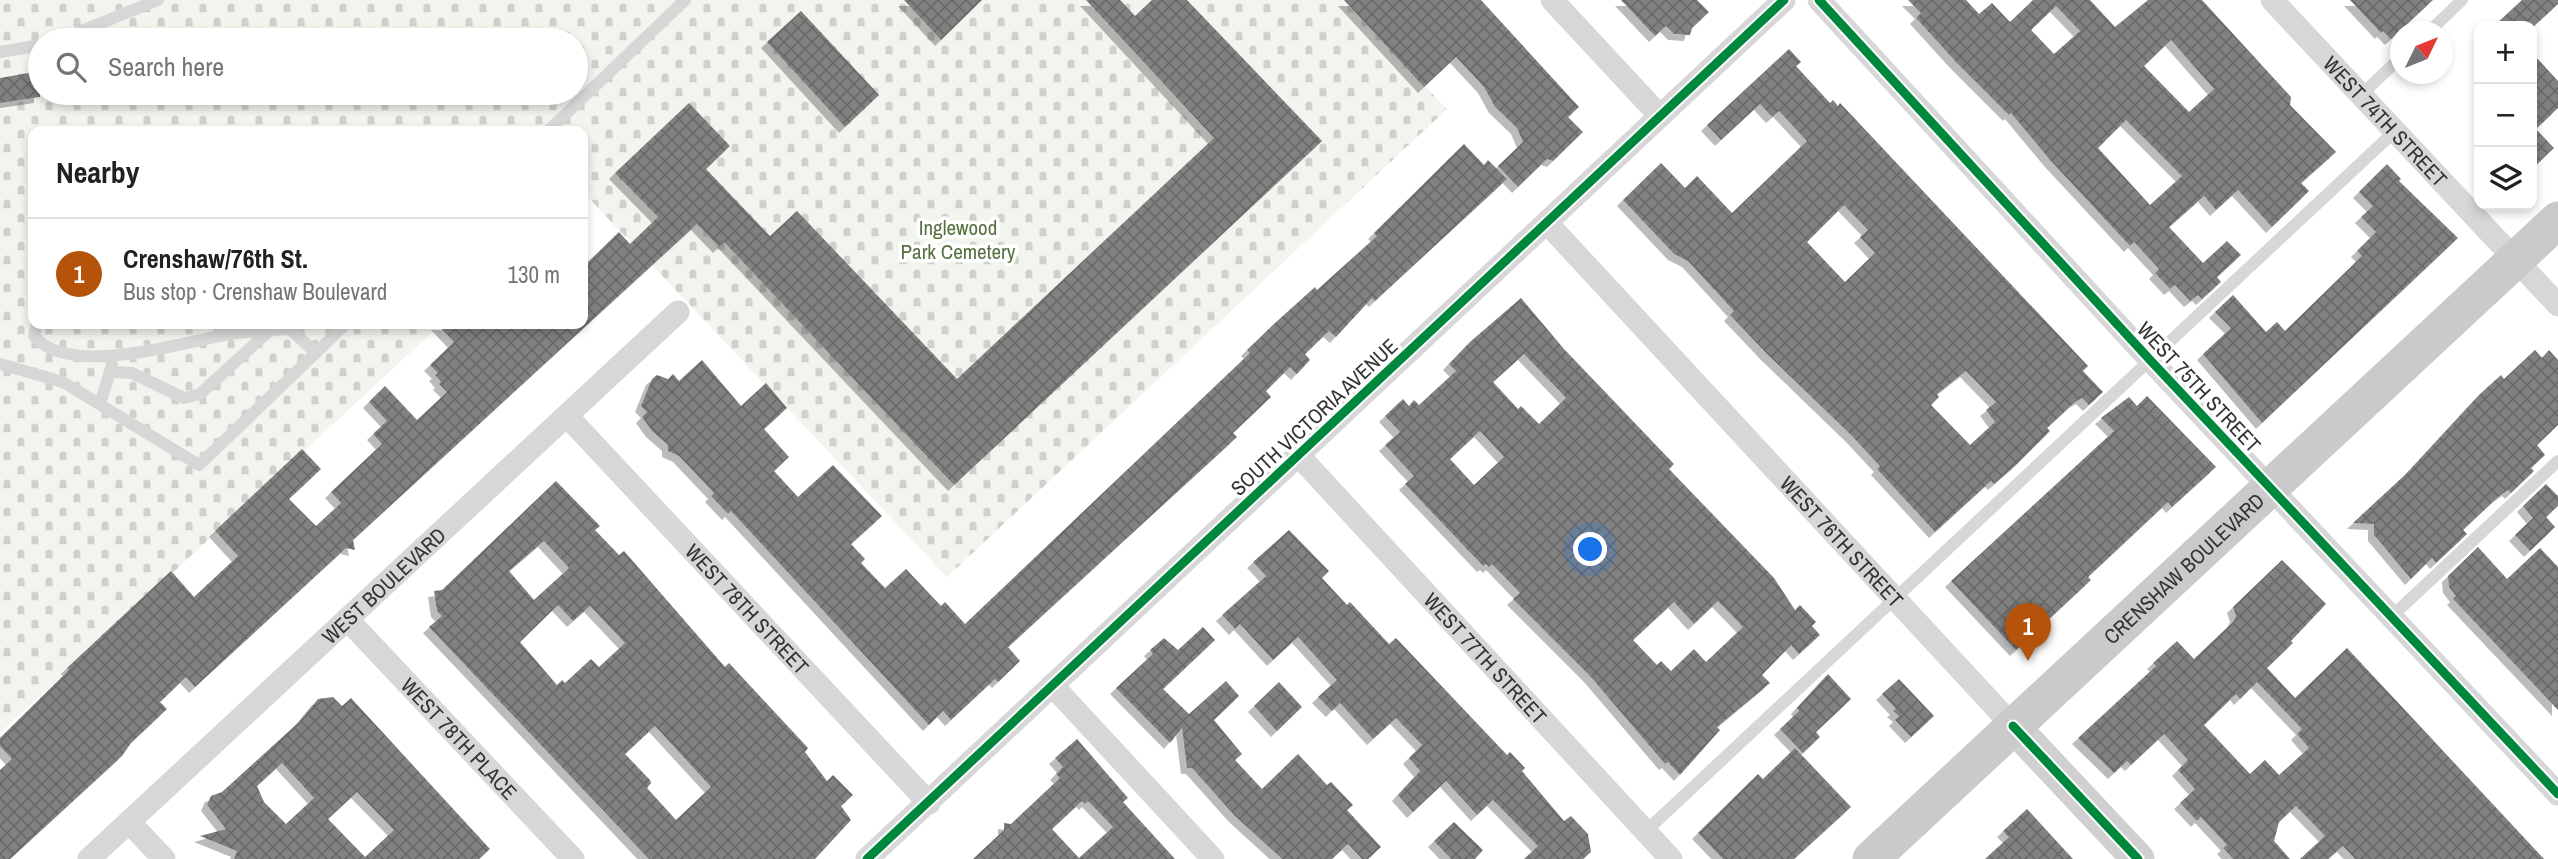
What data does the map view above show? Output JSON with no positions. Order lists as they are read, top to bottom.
{
  "streets": {
    "main road": ["CRENSHAW BOULEVARD"],
    "street": [
      "WEST 74TH STREET",
      "WEST 75TH STREET",
      "SOUTH VICTORIA AVENUE",
      "WEST 76TH STREET",
      "WEST BOULEVARD",
      "WEST 78TH STREET",
      "WEST 77TH STREET",
      "WEST 78TH PLACE"
    ]
  },
  "crossings": [
    ["WEST 74TH STREET", "CRENSHAW BOULEVARD"],
    ["WEST 75TH STREET", "CRENSHAW BOULEVARD"],
    ["SOUTH VICTORIA AVENUE", "WEST 76TH STREET"],
    ["SOUTH VICTORIA AVENUE", "WEST 78TH STREET"],
    ["SOUTH VICTORIA AVENUE", "WEST 77TH STREET"],
    ["WEST 76TH STREET", "CRENSHAW BOULEVARD"],
    ["WEST BOULEVARD", "WEST 78TH STREET"],
    ["WEST BOULEVARD", "WEST 78TH PLACE"]
  ],
  "parks": ["Inglewood Park Cemetery"],
  "north": "top right",
  "page": {
    "map_buttons": ["+", "−"],
    "search": "Search here",
    "heading": "Nearby",
    "list": [
      {
        "mark": "1",
        "name": "Crenshaw/76th St.",
        "note": "Bus stop · Crenshaw Boulevard",
        "value": "130 m"
      }
    ],
    "pins": "1"
  }
}
